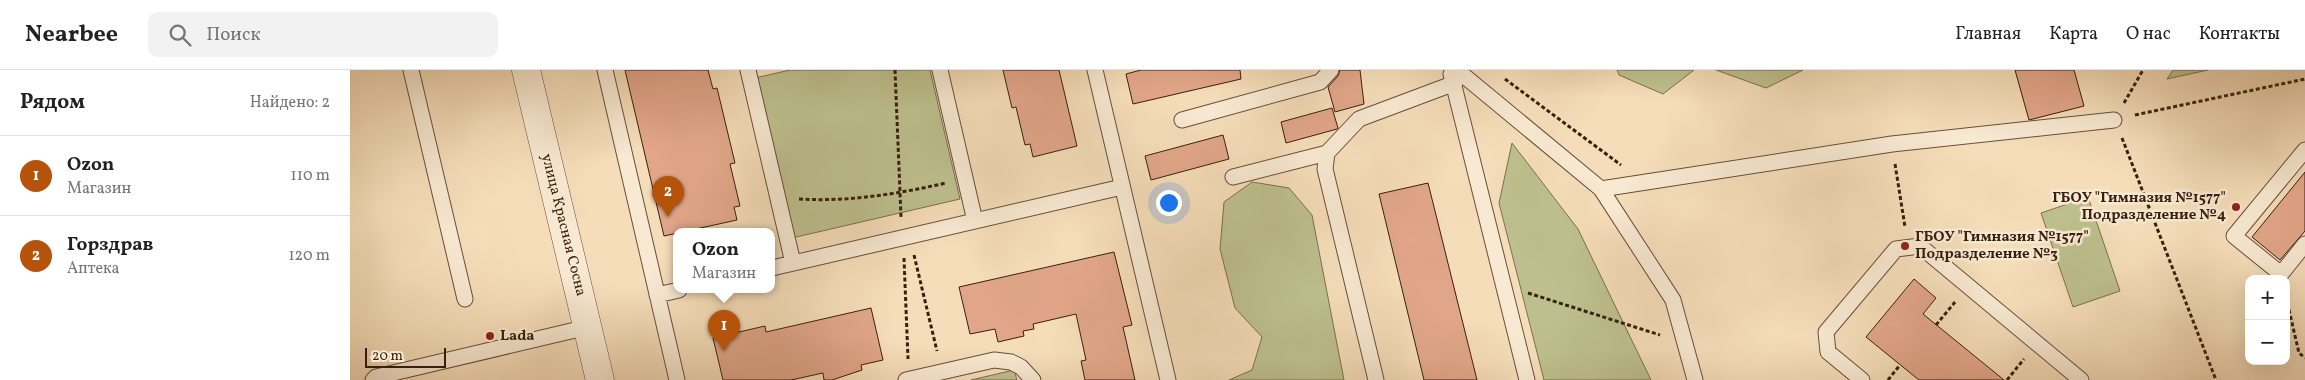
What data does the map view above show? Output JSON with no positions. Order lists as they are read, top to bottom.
{
  "streets": {
    "street": ["улица Красная Сосна"]
  },
  "places": ["ГБОУ \"Гимназия №1577\" Подразделение №4", "ГБОУ \"Гимназия №1577\" Подразделение №3", "Lada"],
  "scale_bar": "20 m",
  "page": {
    "header": "Nearbee",
    "search": "Поиск",
    "nav": [
      "Главная",
      "Карта",
      "О нас",
      "Контакты"
    ],
    "heading": ["Рядом", "Найдено: 2"],
    "list": [
      {
        "mark": "1",
        "name": "Ozon",
        "note": "Магазин",
        "value": "110 m"
      },
      {
        "mark": "2",
        "name": "Горздрав",
        "note": "Аптека",
        "value": "120 m"
      }
    ],
    "pins": ["2", "1"],
    "popup": ["Ozon", "Магазин"],
    "map_buttons": ["+", "−"],
    "scale": "20 m"
  }
}
